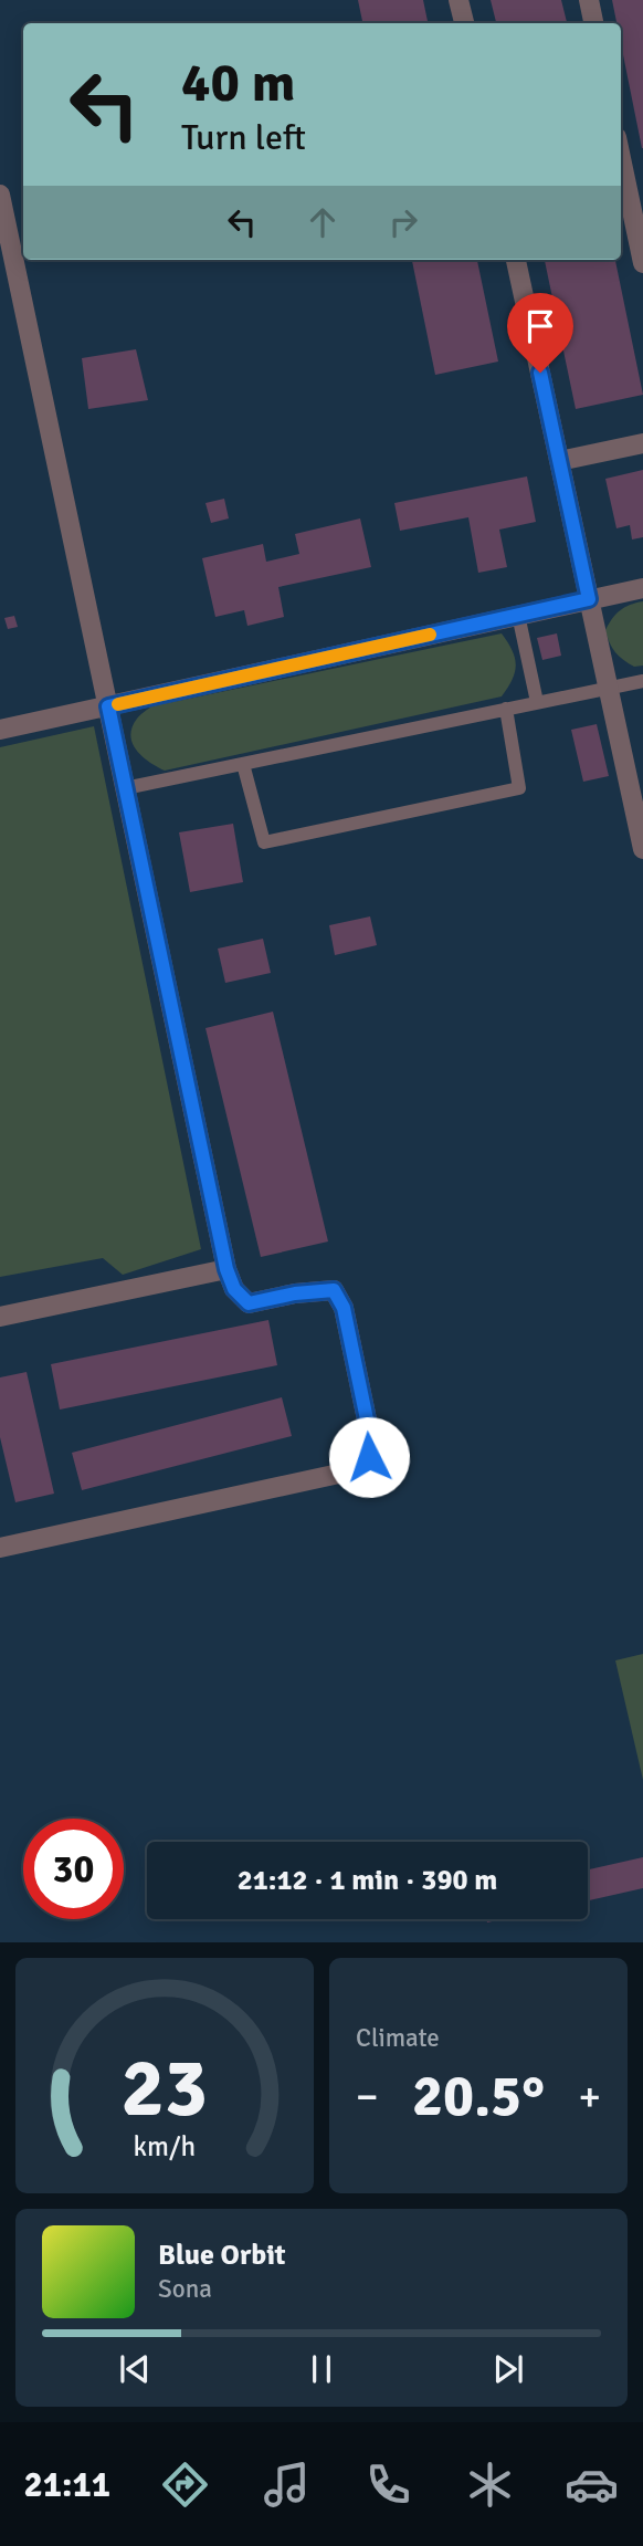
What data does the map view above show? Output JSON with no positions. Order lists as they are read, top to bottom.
{
  "page": {
    "turn": ["40 m", "Turn left"],
    "limit": "30",
    "trip": "21:12 · 1 min · 390 m",
    "tile": "Climate",
    "heat": ["−", "20.5°", "+"],
    "song": ["Blue Orbit", "Sona"],
    "tabs": "21:11",
    "gauge": ["23", "km/h"]
  }
}
